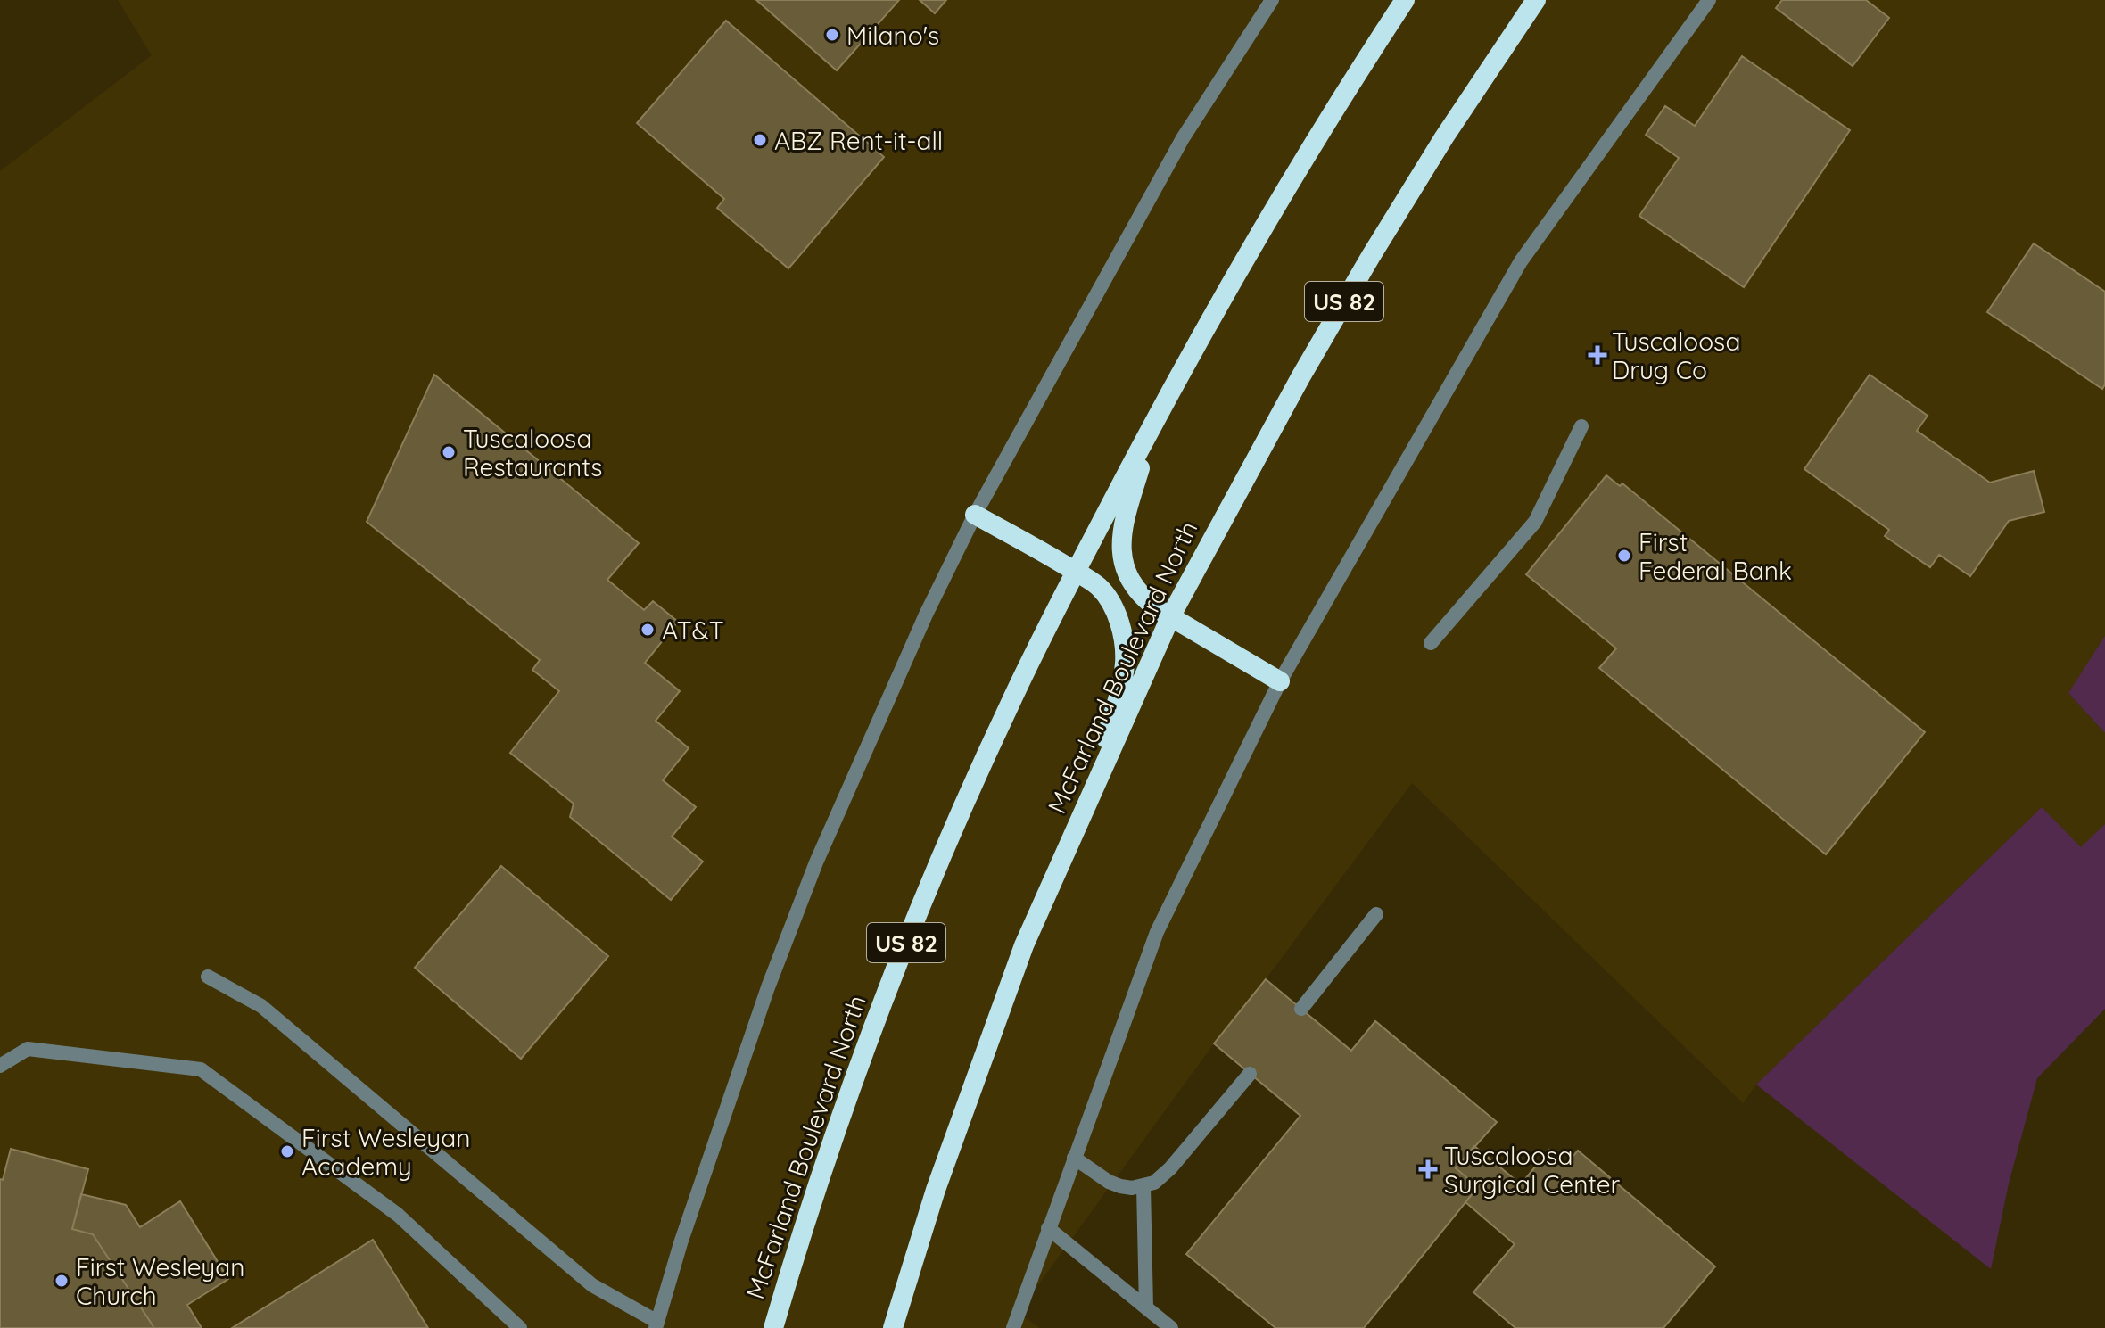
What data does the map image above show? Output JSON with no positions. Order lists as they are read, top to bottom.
{
  "streets": {
    "highway": ["US 82", "McFarland Boulevard North"]
  },
  "places": {
    "other": [
      "Milano's",
      "ABZ Rent-it-all",
      "Tuscaloosa Restaurants",
      "First Federal Bank",
      "AT&T",
      "First Wesleyan Academy",
      "First Wesleyan Church"
    ],
    "health": ["Tuscaloosa Drug Co", "Tuscaloosa Surgical Center"]
  }
}
